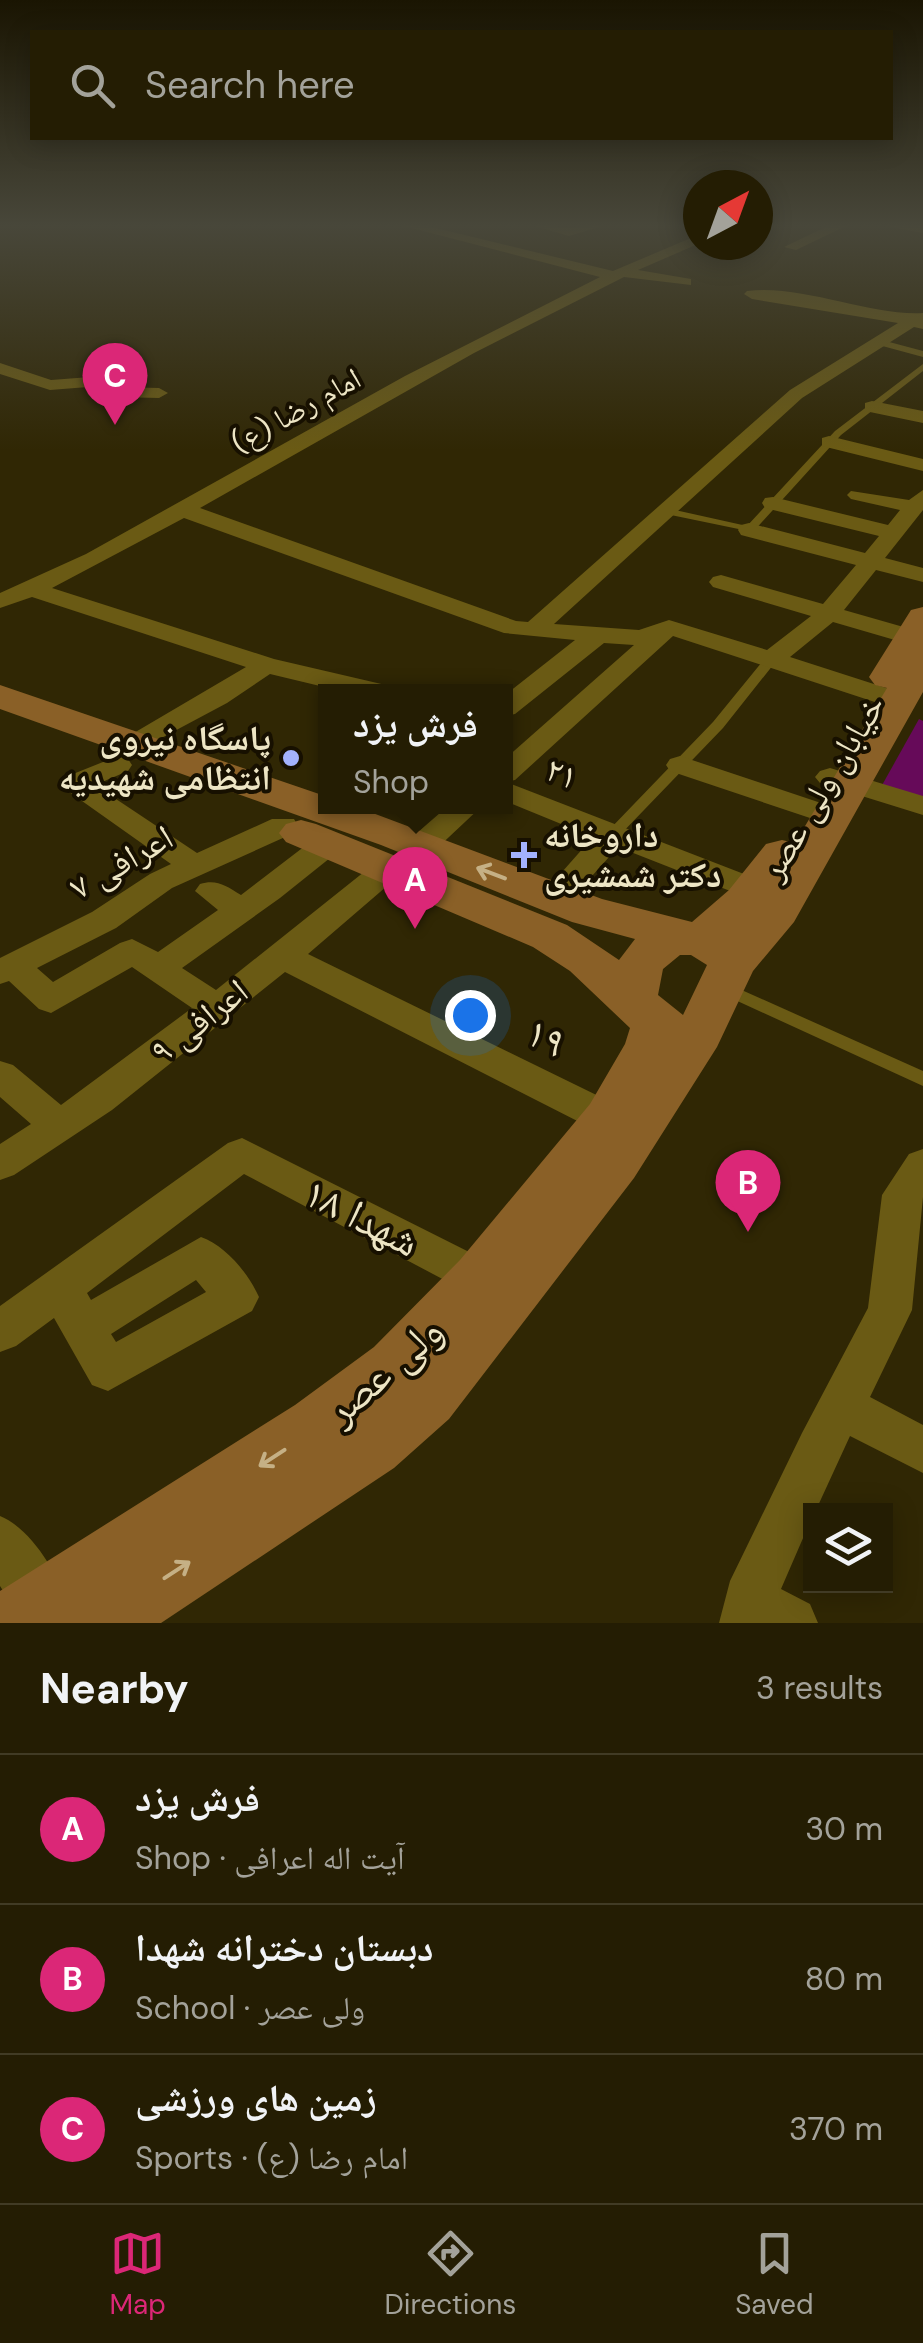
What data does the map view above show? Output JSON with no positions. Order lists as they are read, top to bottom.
{
  "streets": {
    "main road": ["خیابان ولی عصر", "ولی عصر"],
    "street": [
      "امام رضا (ع)",
      "۲۱",
      "اعرافی ۷",
      "اعرافی ۹",
      "۱۹",
      "شهدا ۱۸"
    ]
  },
  "crossings": [
    ["۲۱", "خیابان ولی عصر"],
    ["خیابان ولی عصر", "ولی عصر"],
    ["اعرافی ۹", "۱۹"],
    ["۱۹", "ولی عصر"],
    ["شهدا ۱۸", "ولی عصر"]
  ],
  "places": {
    "other": ["پاسگاه نیروی انتظامی شهیدیه"],
    "health": ["داروخانه دکتر شمشیری"]
  },
  "north": "top right",
  "page": {
    "search": "Search here",
    "pins": ["C", "A", "B"],
    "popup": ["فرش یزد", "Shop"],
    "heading": ["Nearby", "3 results"],
    "list": [
      {
        "mark": "A",
        "name": "فرش یزد",
        "note": "Shop · آیت اله اعرافی",
        "value": "30 m"
      },
      {
        "mark": "B",
        "name": "دبستان دخترانه شهدا",
        "note": "School · ولی عصر",
        "value": "80 m"
      },
      {
        "mark": "C",
        "name": "زمین های ورزشی",
        "note": "Sports · امام رضا (ع)",
        "value": "370 m"
      }
    ],
    "nav": ["Map", "Directions", "Saved"]
  }
}
